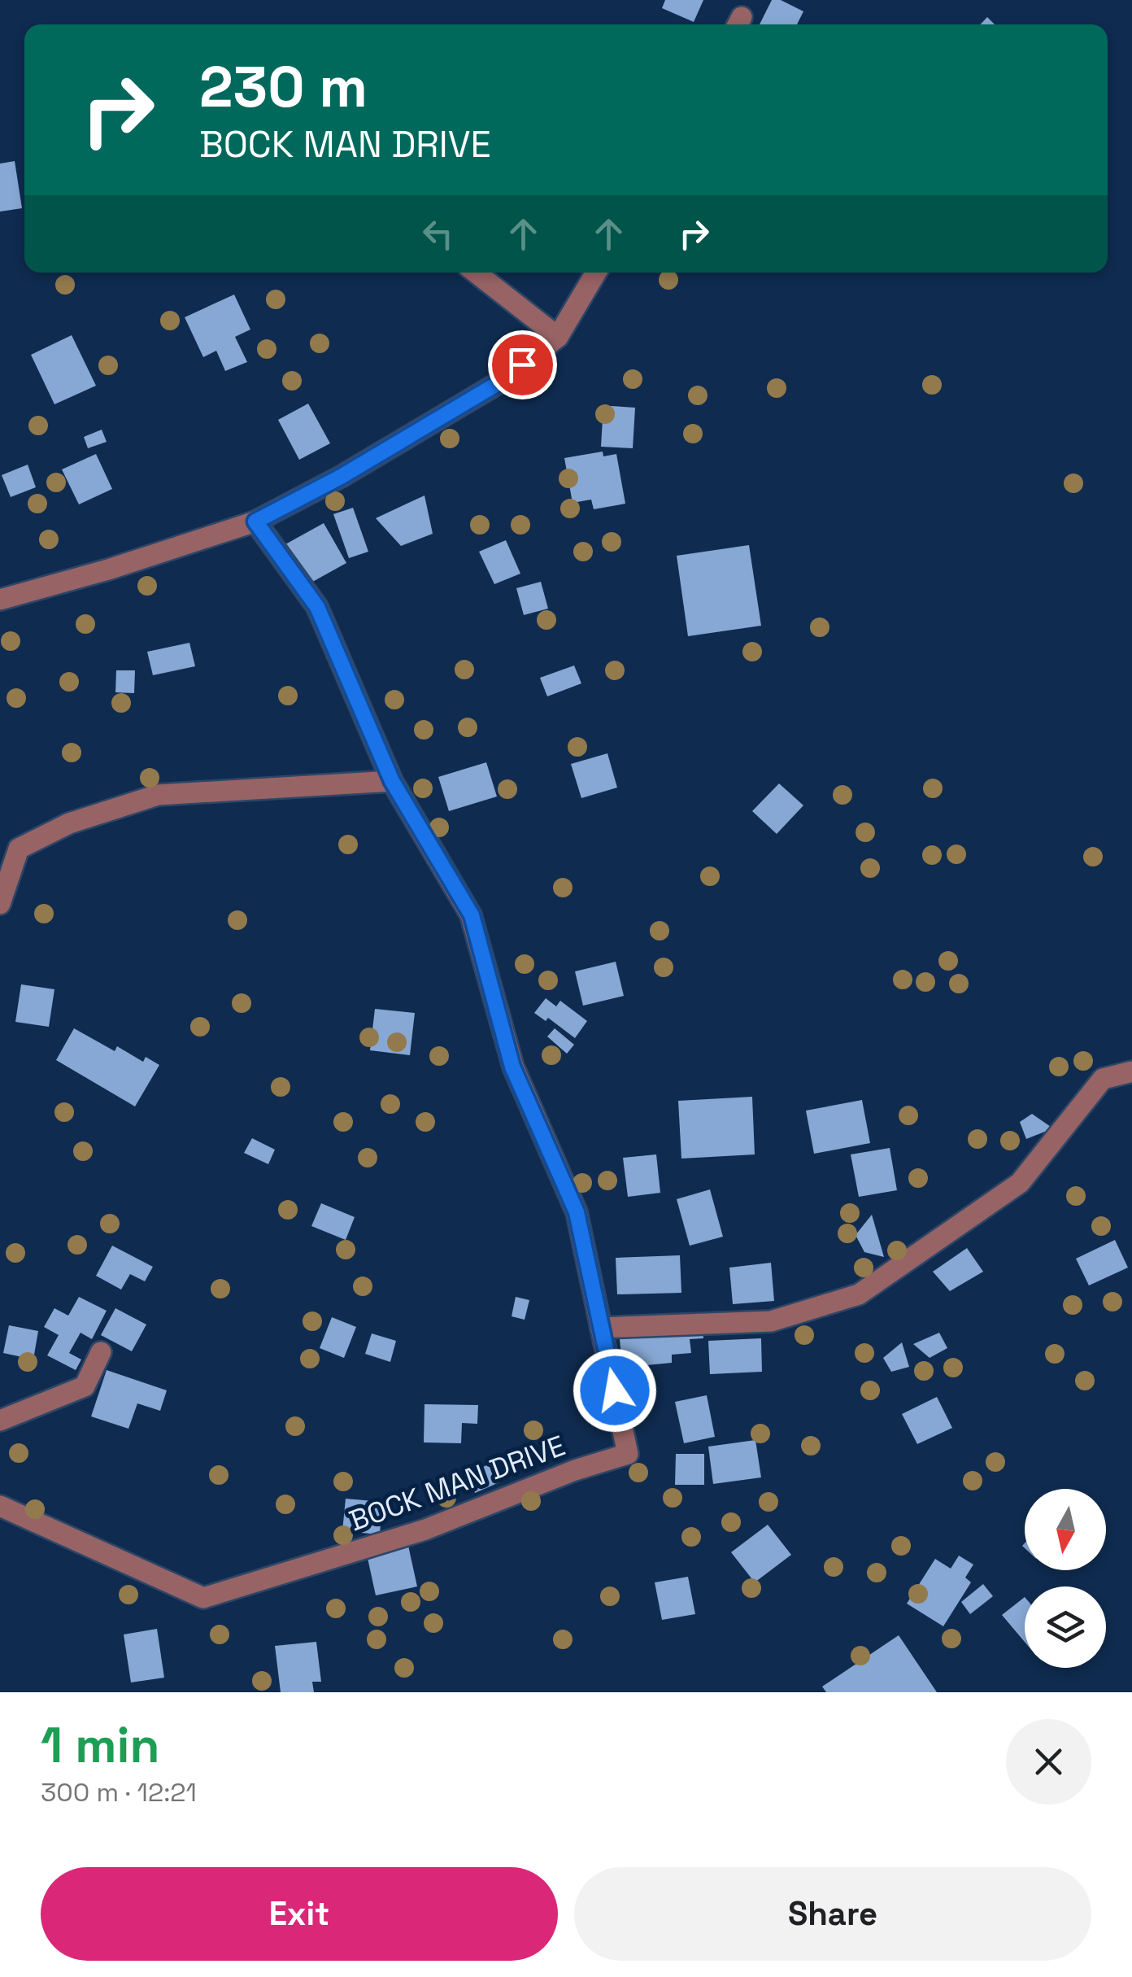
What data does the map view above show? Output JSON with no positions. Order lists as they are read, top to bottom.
{
  "streets": {
    "street": ["BOCK MAN DRIVE"]
  },
  "north": "bottom",
  "page": {
    "turn": ["230 m", "BOCK MAN DRIVE"],
    "heading": ["1 min", "300 m · 12:21"],
    "buttons": ["Exit", "Share"]
  }
}
